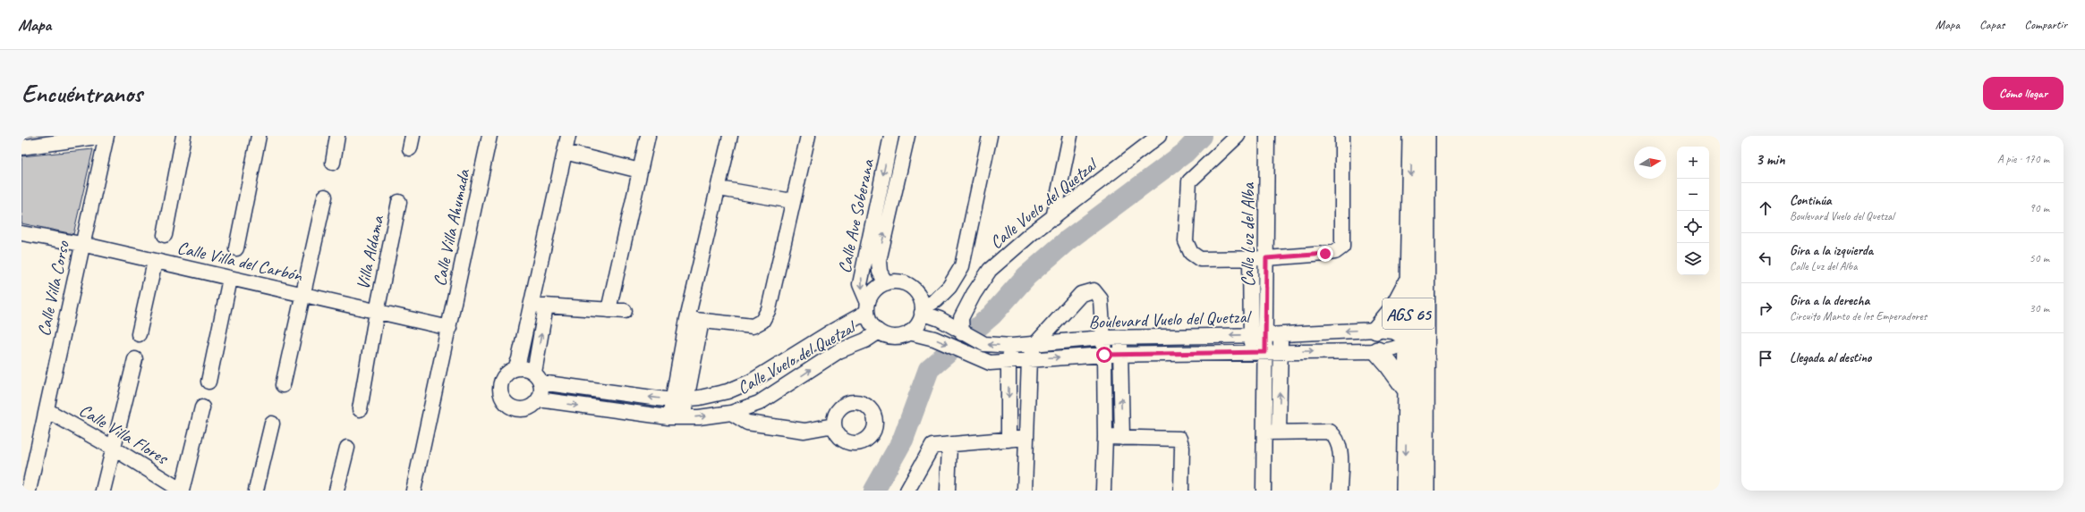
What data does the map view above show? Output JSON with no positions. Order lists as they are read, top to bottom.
{
  "streets": {
    "main road": ["AGS 65"],
    "street": [
      "Calle Vuelo del Quetzal",
      "Calle Ave Soberana",
      "Calle Villa Ahumada",
      "Calle Luz del Alba",
      "Villa Aldama",
      "Calle Villa del Carbón",
      "Calle Villa Corso",
      "Boulevard Vuelo del Quetzal",
      "Calle Villa Flores"
    ]
  },
  "crossings": [
    ["Calle Vuelo del Quetzal", "Calle Ave Soberana"],
    ["Calle Vuelo del Quetzal", "Boulevard Vuelo del Quetzal"],
    ["Calle Ave Soberana", "Boulevard Vuelo del Quetzal"],
    ["Calle Villa Ahumada", "Calle Villa del Carbón"],
    ["Calle Luz del Alba", "Boulevard Vuelo del Quetzal"],
    ["Villa Aldama", "Calle Villa del Carbón"],
    ["Calle Villa del Carbón", "Calle Villa Corso"],
    ["Calle Villa Corso", "Calle Villa Flores"],
    ["AGS 65", "Boulevard Vuelo del Quetzal"]
  ],
  "north": "right",
  "page": {
    "header": "Mapa",
    "nav": ["Mapa", "Capas", "Compartir"],
    "buttons": "Cómo llegar",
    "title": "Encuéntranos",
    "heading": ["3 min", "A pie · 170 m"],
    "map_buttons": ["+", "−"],
    "list": [
      ["Continúa", "Boulevard Vuelo del Quetzal", "90 m"],
      ["Gira a la izquierda", "Calle Luz del Alba", "50 m"],
      ["Gira a la derecha", "Circuito Manto de los Emperadores", "30 m"],
      "Llegada al destino"
    ]
  }
}
